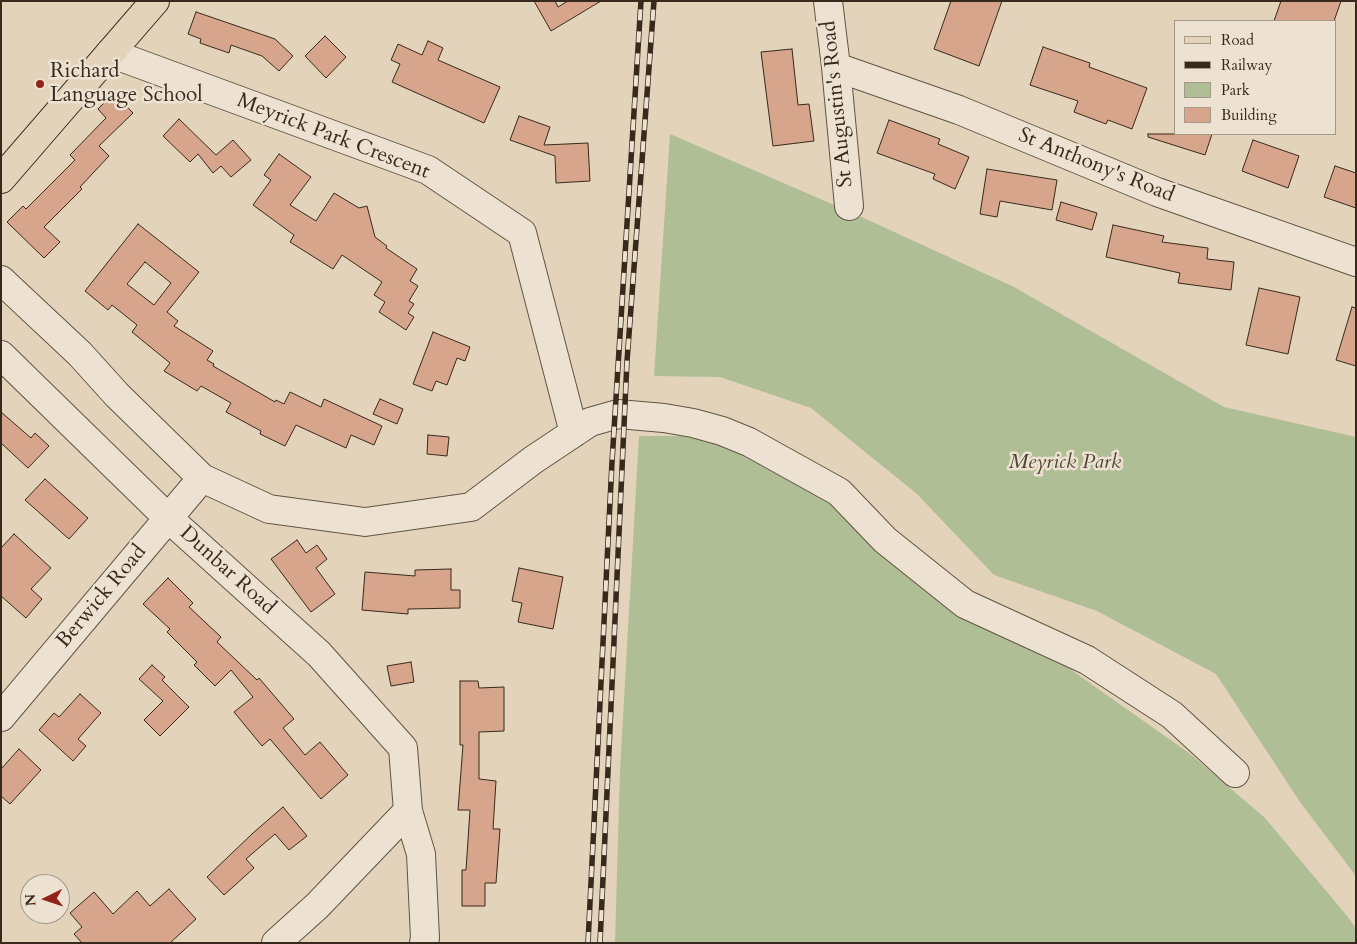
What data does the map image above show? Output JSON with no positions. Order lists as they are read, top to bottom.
{
  "streets": {
    "street": [
      "St Augustin's Road",
      "Meyrick Park Crescent",
      "St Anthony's Road",
      "Dunbar Road",
      "Berwick Road"
    ]
  },
  "crossings": [
    ["St Augustin's Road", "St Anthony's Road"],
    ["Dunbar Road", "Berwick Road"]
  ],
  "parks": ["Meyrick Park"],
  "places": ["Richard Language School"],
  "legend": [
    "Road",
    "Railway",
    "Park",
    "Building"
  ],
  "north": "left"
}
